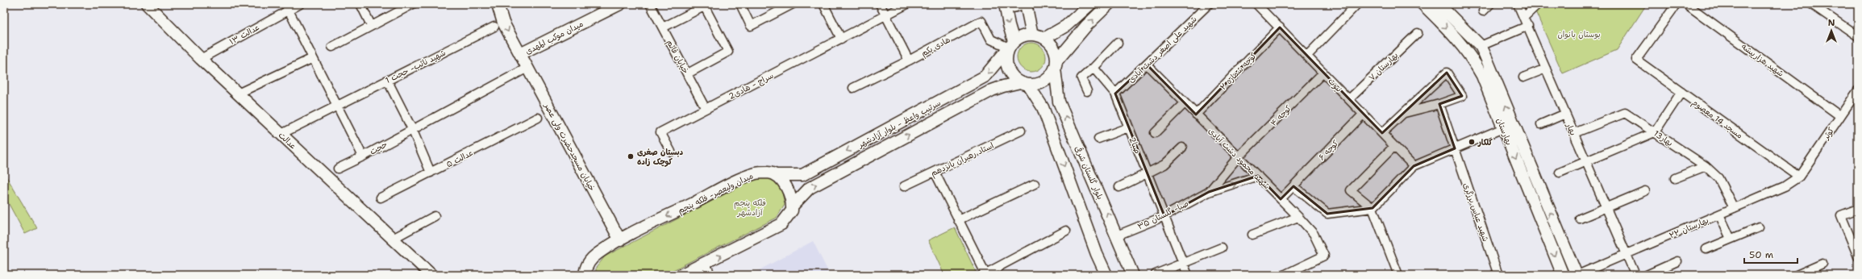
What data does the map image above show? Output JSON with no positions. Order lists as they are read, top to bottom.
{
  "streets": {
    "main road": [
      "میدان موکب المهدی",
      "سرتیپ واعظ - بلوار آزادشهر",
      "بهارستان",
      "عدالت",
      "خیابان مسجدحضرت ولی عصر",
      "بلوار گلستان شرقی",
      "میدان ولیعصر- فلکه پنجم"
    ],
    "street": [
      "عدالت ۱۳",
      "هادی یکم",
      "شهید علی اصغر دشت آبادی",
      "خیابان قائم",
      "شهید هزارپیشه",
      "شهید نائب- حجت 1",
      "بهارستان ۷",
      "کوچه شماره ۲",
      "نبوت",
      "سراج - هادی2",
      "کوچه ۴",
      "مسجد 14 معصوم",
      "بهار",
      "کوثر",
      "بهار13",
      "صبا2",
      "حجت",
      "کوچه ۶",
      "عدالت ۵",
      "شهید محمود دشت آبادی",
      "استاد رهبران پانزدهم",
      "شهید عباس برزگری",
      "صبا- گلستان ۳۵",
      "بهارستان ۲۲"
    ]
  },
  "crossings": [
    ["عدالت ۱۳", "عدالت"],
    ["عدالت ۱۳", "حجت"],
    ["میدان موکب المهدی", "خیابان مسجدحضرت ولی عصر"],
    ["هادی یکم", "سرتیپ واعظ - بلوار آزادشهر"],
    ["هادی یکم", "بلوار گلستان شرقی"],
    ["شهید علی اصغر دشت آبادی", "صبا2"],
    ["شهید علی اصغر دشت آبادی", "شهید محمود دشت آبادی"],
    ["خیابان قائم", "سراج - هادی2"],
    ["شهید هزارپیشه", "کوثر"],
    ["شهید نائب- حجت 1", "عدالت"],
    ["شهید نائب- حجت 1", "حجت"],
    ["بهارستان ۷", "نبوت"],
    ["کوچه شماره ۲", "نبوت"],
    ["کوچه شماره ۲", "شهید محمود دشت آبادی"],
    ["نبوت", "کوچه ۴"],
    ["نبوت", "کوچه ۶"],
    ["کوچه ۴", "شهید محمود دشت آبادی"],
    ["کوچه ۴", "صبا- گلستان ۳۵"],
    ["مسجد 14 معصوم", "کوثر"],
    ["مسجد 14 معصوم", "بهارستان ۲۲"],
    ["سرتیپ واعظ - بلوار آزادشهر", "بلوار گلستان شرقی"],
    ["سرتیپ واعظ - بلوار آزادشهر", "میدان ولیعصر- فلکه پنجم"],
    ["بهار", "بهار13"],
    ["بهار", "بهارستان ۲۲"],
    ["بهارستان", "بهارستان ۲۲"],
    ["کوثر", "بهارستان ۲۲"],
    ["بهار13", "بهارستان ۲۲"],
    ["صبا2", "صبا- گلستان ۳۵"],
    ["خیابان مسجدحضرت ولی عصر", "حجت"],
    ["خیابان مسجدحضرت ولی عصر", "میدان ولیعصر- فلکه پنجم"],
    ["کوچه ۶", "شهید محمود دشت آبادی"],
    ["بلوار گلستان شرقی", "صبا- گلستان ۳۵"]
  ],
  "parks": ["بوستان بانوان", "فلکه پنجم آزادشهر"],
  "places": ["گلکار", "دبستان صغری کوچک زاده"],
  "scale_bar": "50 m",
  "north": "top"
}
